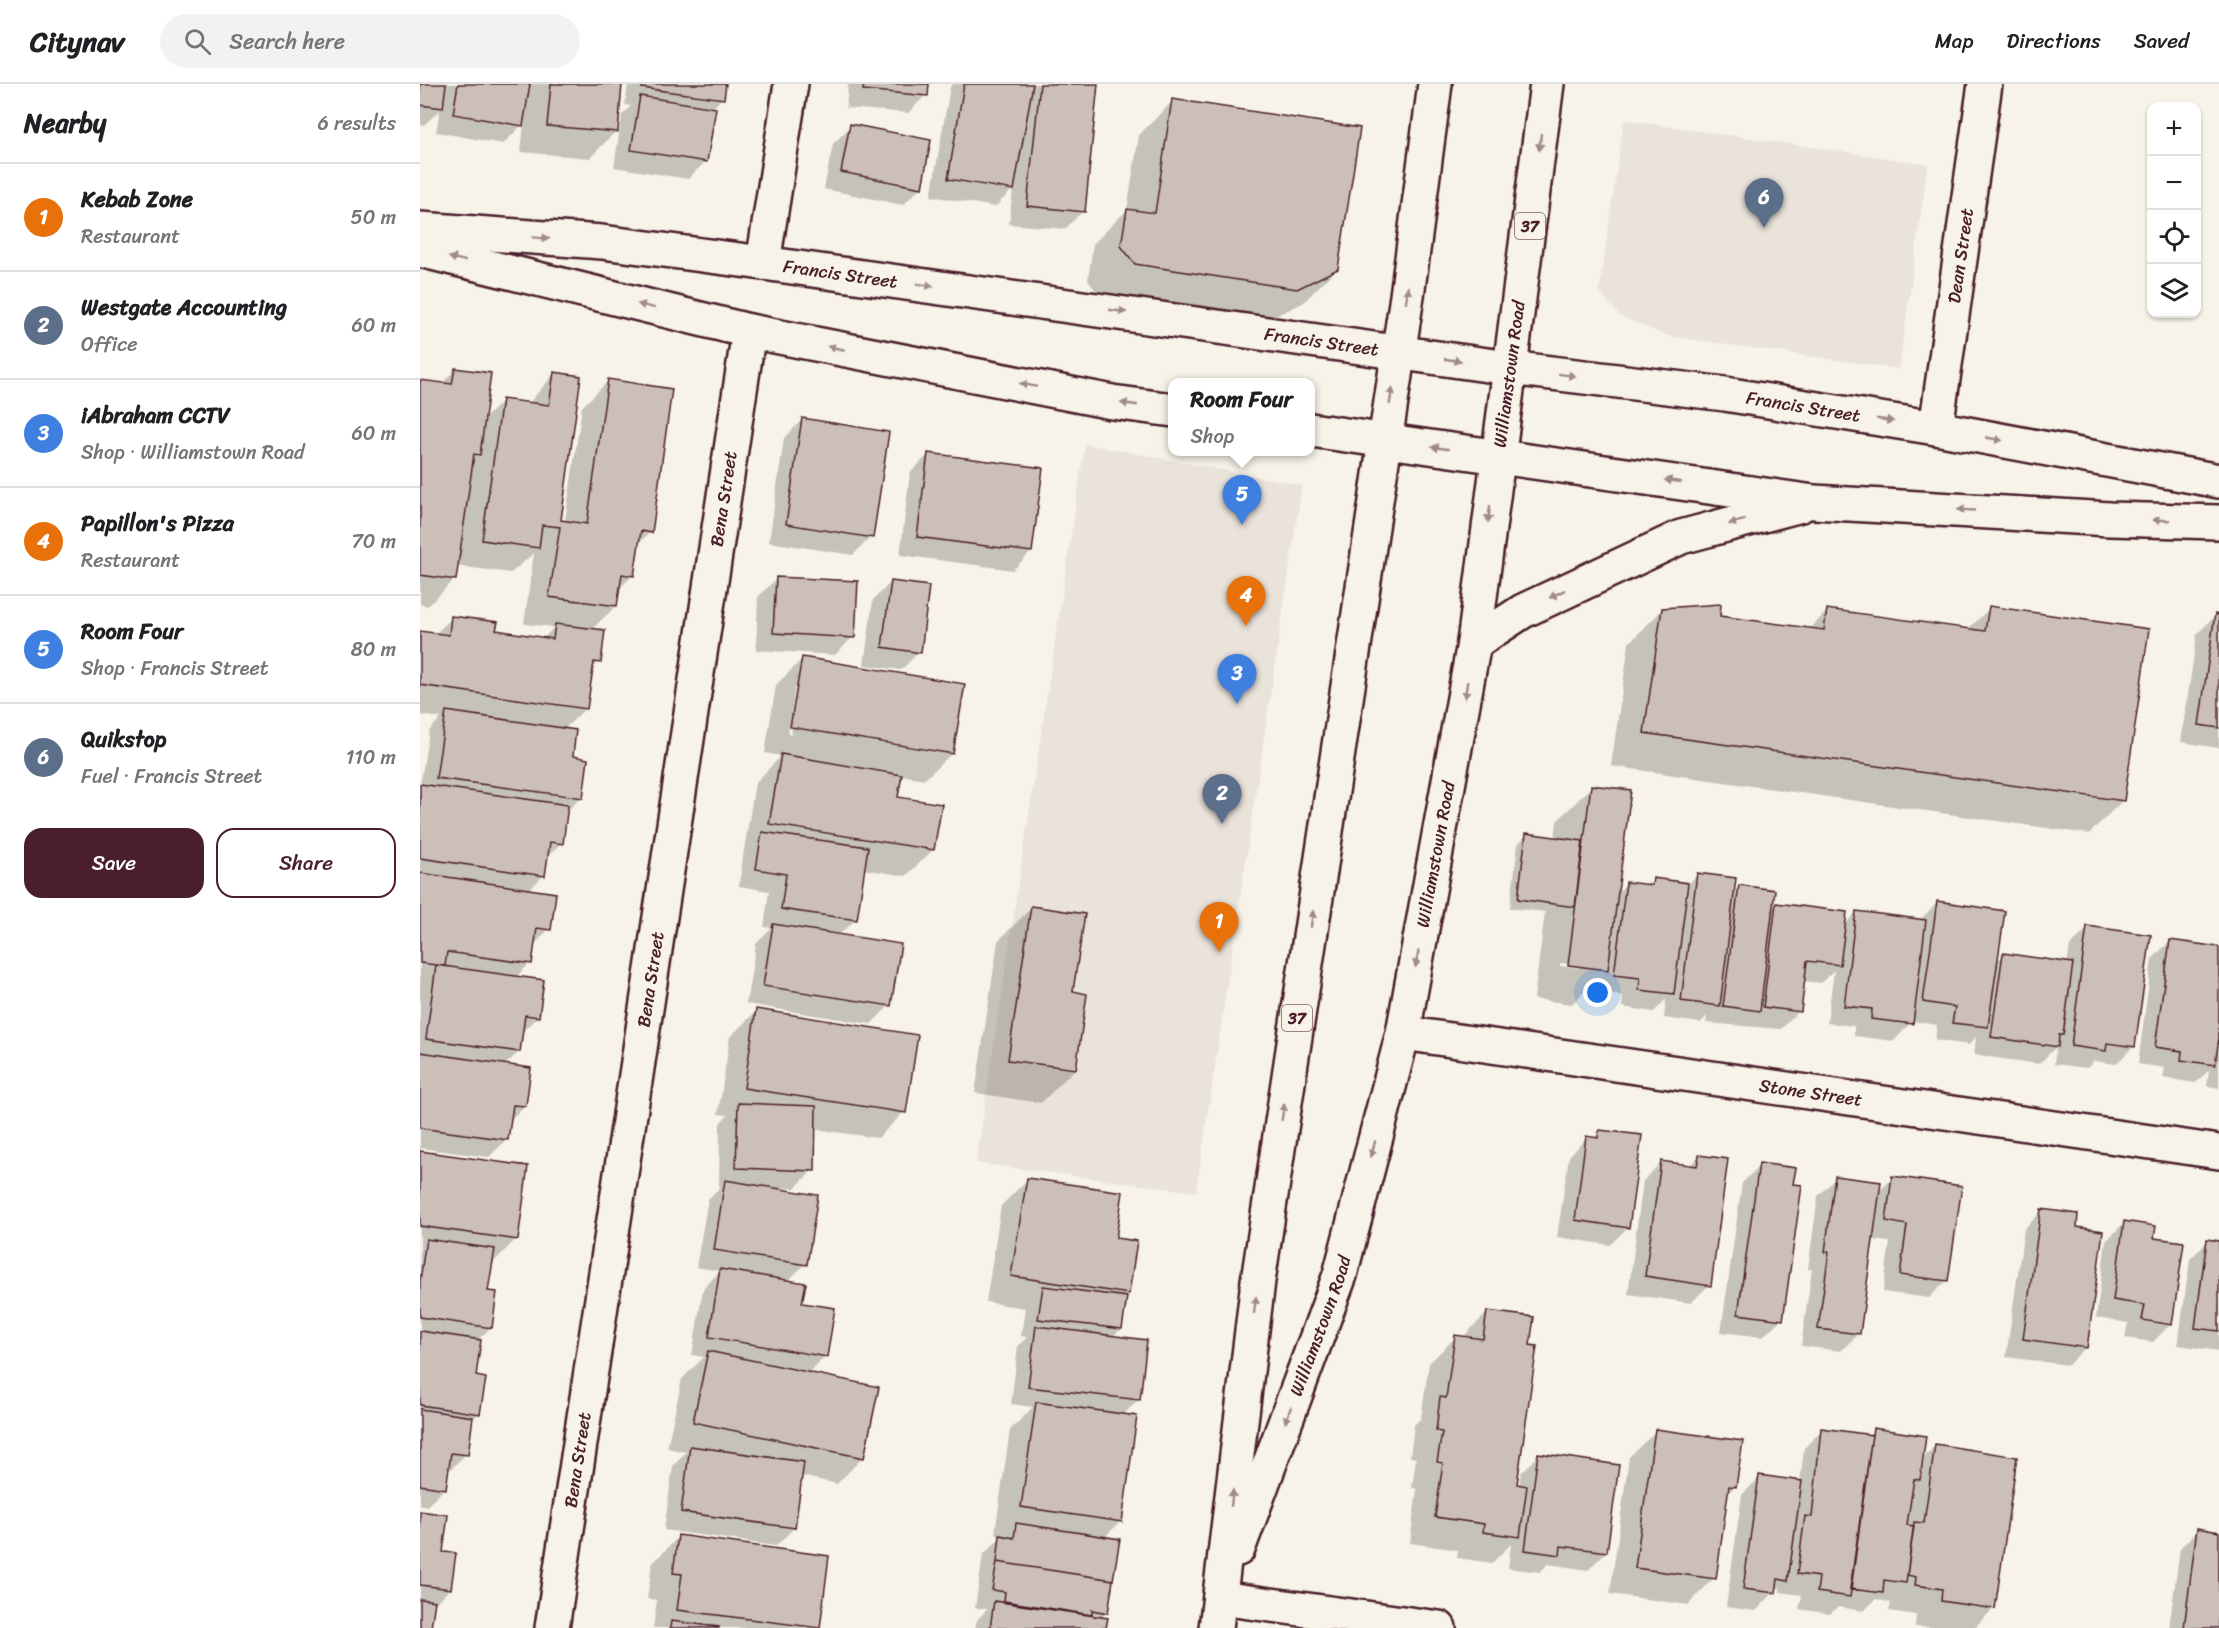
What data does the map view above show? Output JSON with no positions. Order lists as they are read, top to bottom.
{
  "streets": {
    "main road": [
      "37",
      "Dean Street",
      "Francis Street",
      "Williamstown Road",
      "Bena Street",
      "Stone Street"
    ]
  },
  "crossings": [
    ["37", "Francis Street"],
    ["37", "Williamstown Road"],
    ["Dean Street", "Francis Street"],
    ["Francis Street", "Williamstown Road"],
    ["Williamstown Road", "Stone Street"]
  ],
  "page": {
    "header": "Citynav",
    "search": "Search here",
    "nav": ["Map", "Directions", "Saved"],
    "heading": ["Nearby", "6 results"],
    "map_buttons": ["+", "−"],
    "list": [
      {
        "mark": "1",
        "name": "Kebab Zone",
        "note": "Restaurant",
        "value": "50 m"
      },
      {
        "mark": "2",
        "name": "Westgate Accounting",
        "note": "Office",
        "value": "60 m"
      },
      {
        "mark": "3",
        "name": "iAbraham CCTV",
        "note": "Shop · Williamstown Road",
        "value": "60 m"
      },
      {
        "mark": "4",
        "name": "Papillon's Pizza",
        "note": "Restaurant",
        "value": "70 m"
      },
      {
        "mark": "5",
        "name": "Room Four",
        "note": "Shop · Francis Street",
        "value": "80 m"
      },
      {
        "mark": "6",
        "name": "Quikstop",
        "note": "Fuel · Francis Street",
        "value": "110 m"
      }
    ],
    "pins": [
      "6",
      "5",
      "4",
      "3",
      "2",
      "1"
    ],
    "popup": ["Room Four", "Shop"],
    "buttons": ["Save", "Share"]
  }
}
